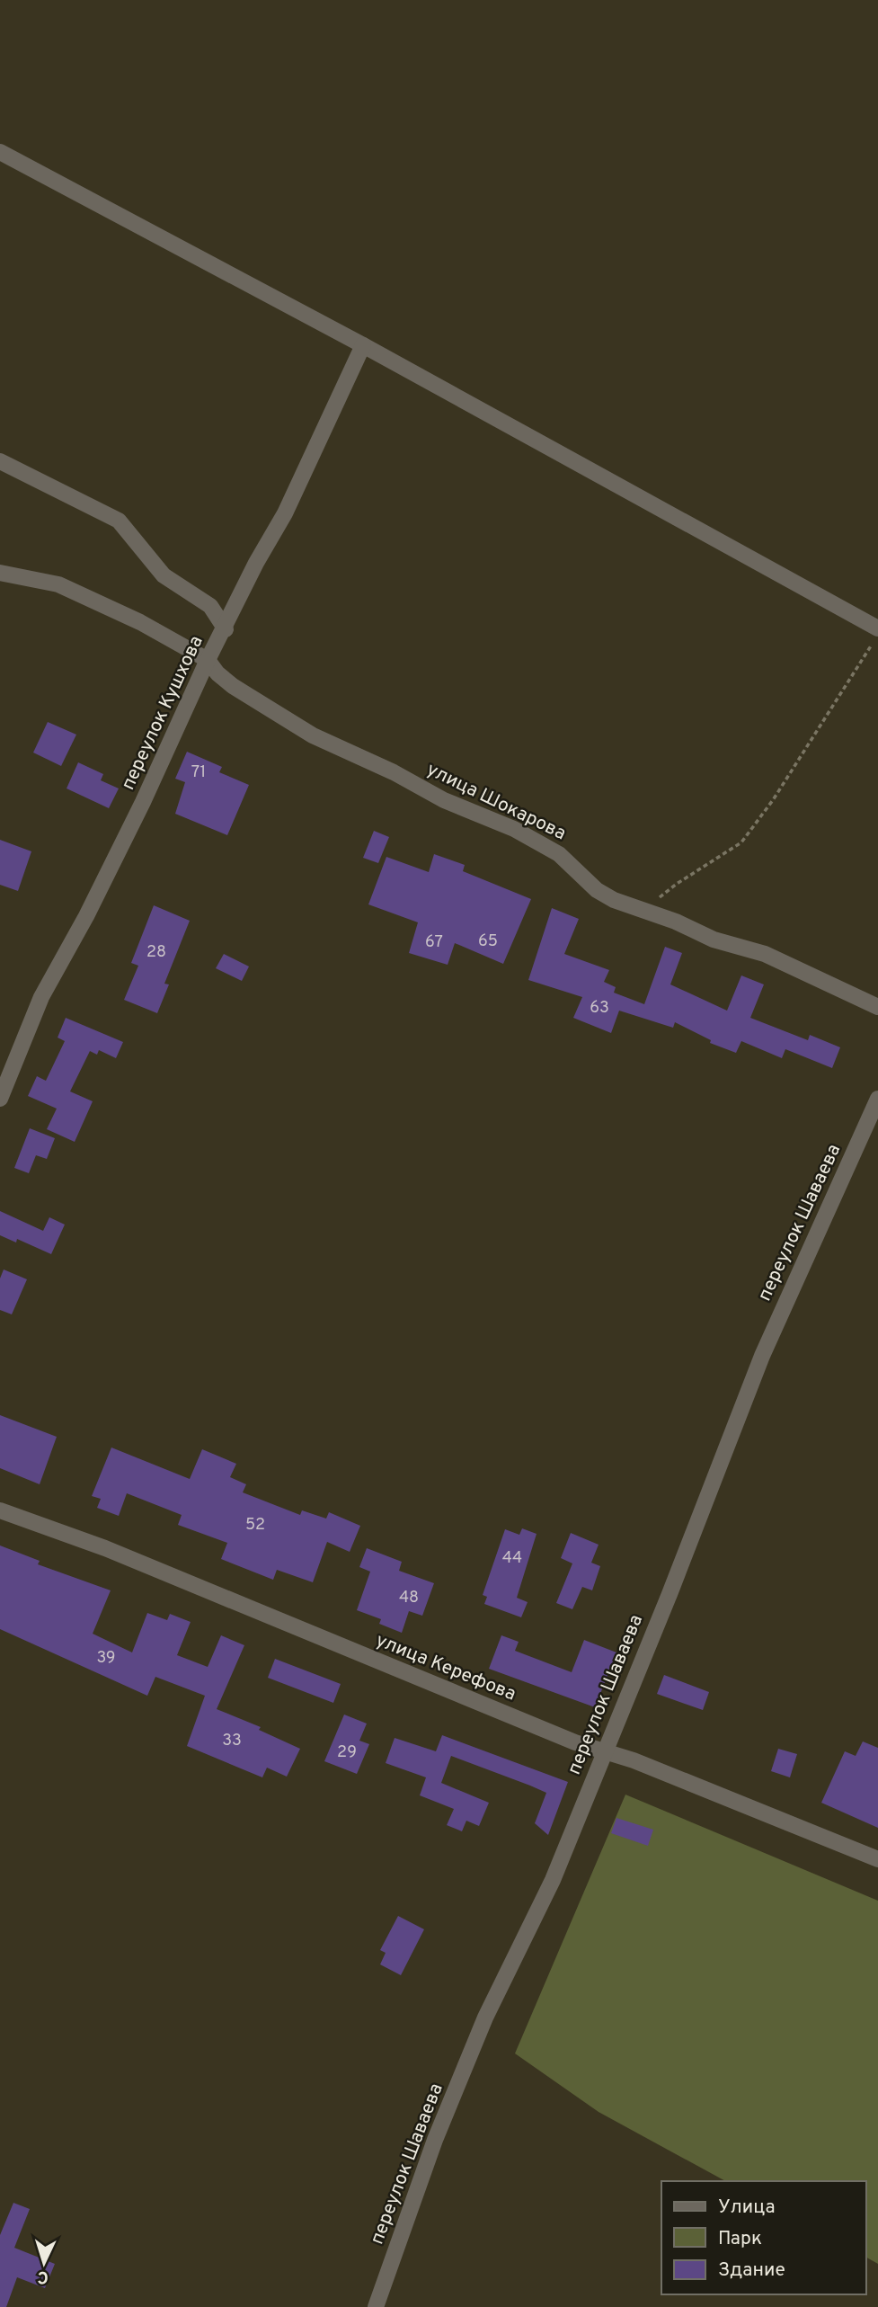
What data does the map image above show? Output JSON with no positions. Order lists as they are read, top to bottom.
{
  "streets": {
    "street": [
      "переулок Кушхова",
      "улица Шокарова",
      "переулок Шаваева",
      "улица Керефова"
    ]
  },
  "crossings": [
    ["переулок Кушхова", "улица Шокарова"],
    ["переулок Шаваева", "улица Керефова"]
  ],
  "house_numbers": [
    "71",
    "65",
    "67",
    "28",
    "63",
    "52",
    "44",
    "48",
    "39",
    "33",
    "29"
  ],
  "legend": ["Улица", "Парк", "Здание"],
  "north": "bottom"
}
